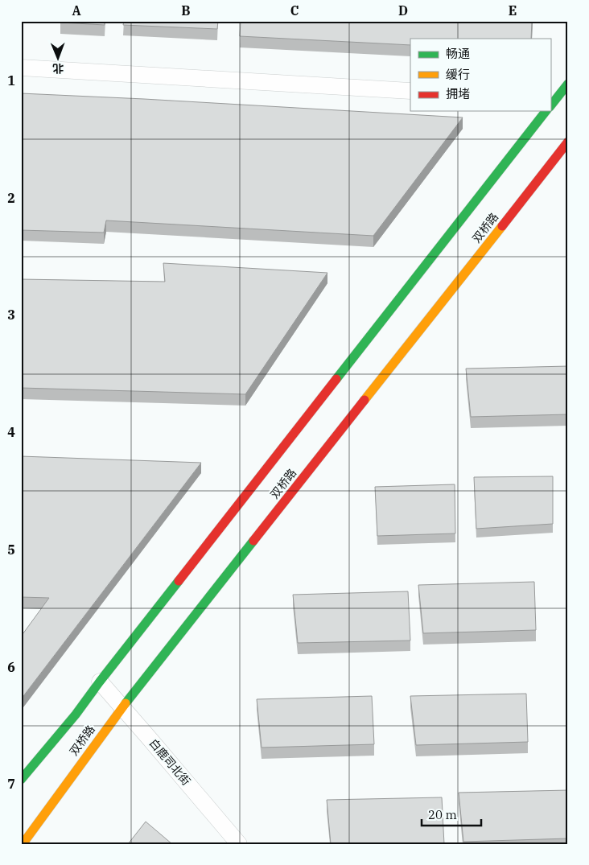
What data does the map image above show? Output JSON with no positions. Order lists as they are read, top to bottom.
{
  "streets": {
    "street": ["双桥路", "白鹿司北街"]
  },
  "crossings": [
    ["双桥路", "白鹿司北街"]
  ],
  "legend": ["畅通", "缓行", "拥堵"],
  "scale_bar": "20 m",
  "north": "bottom",
  "grid": {
    "columns": [
      "A",
      "B",
      "C",
      "D",
      "E"
    ],
    "rows": [
      "1",
      "2",
      "3",
      "4",
      "5",
      "6",
      "7"
    ]
  }
}
